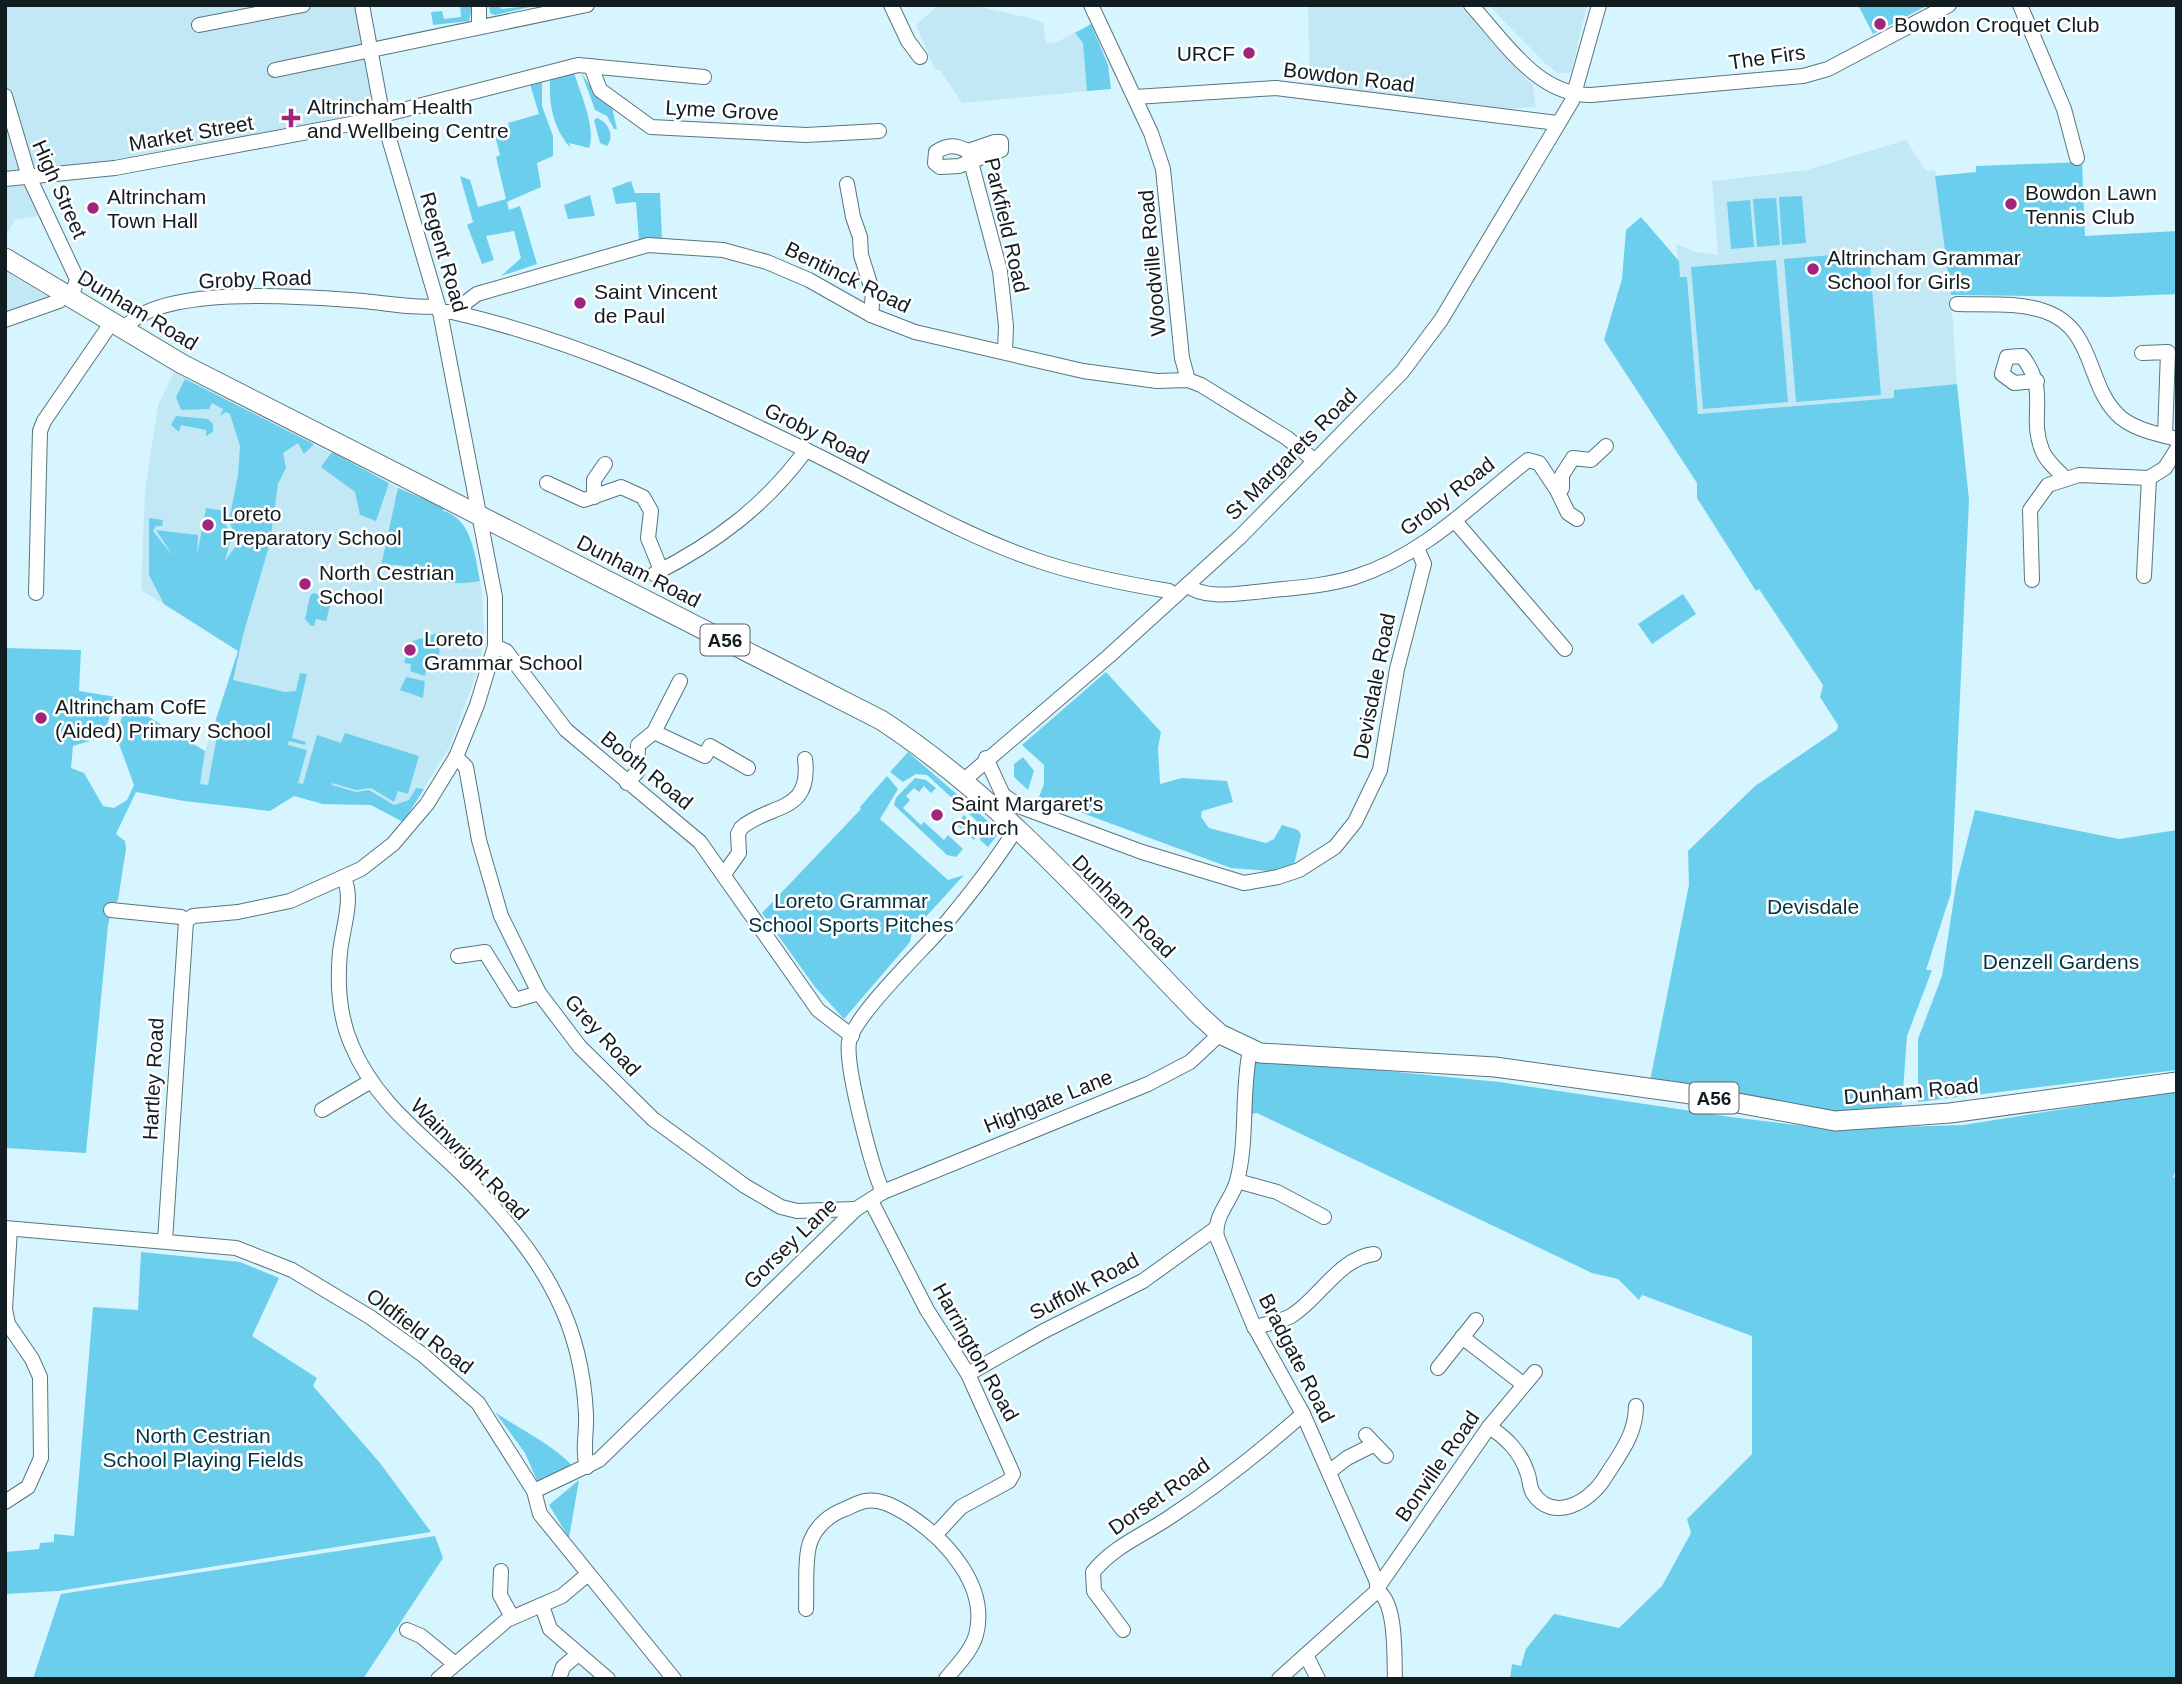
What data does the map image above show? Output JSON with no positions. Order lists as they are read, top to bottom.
{
  "streets": {
    "highway": ["Dunham Road", "A56"],
    "street": [
      "The Firs",
      "Bowdon Road",
      "Lyme Grove",
      "Market Street",
      "High Street",
      "Parkfield Road",
      "Regent Road",
      "Woodville Road",
      "Bentinck Road",
      "Groby Road",
      "St Margarets Road",
      "Devisdale Road",
      "Booth Road",
      "Grey Road",
      "Hartley Road",
      "Highgate Lane",
      "Wainwright Road",
      "Gorsey Lane",
      "Suffolk Road",
      "Oldfield Road",
      "Harrington Road",
      "Bradgate Road",
      "Bonville Road",
      "Dorset Road"
    ]
  },
  "crossings": [
    ["The Firs", "St Margarets Road"],
    ["Bowdon Road", "Woodville Road"],
    ["Bowdon Road", "St Margarets Road"],
    ["Lyme Grove", "Market Street"],
    ["Market Street", "High Street"],
    ["Market Street", "Regent Road"],
    ["High Street", "Dunham Road"],
    ["Parkfield Road", "Bentinck Road"],
    ["Regent Road", "Groby Road"],
    ["Regent Road", "Dunham Road"],
    ["Woodville Road", "Bentinck Road"],
    ["Bentinck Road", "Groby Road"],
    ["Groby Road", "Dunham Road"],
    ["Groby Road", "St Margarets Road"],
    ["Groby Road", "Devisdale Road"],
    ["Dunham Road", "St Margarets Road"],
    ["Dunham Road", "Highgate Lane"],
    ["St Margarets Road", "Devisdale Road"],
    ["Grey Road", "Gorsey Lane"],
    ["Hartley Road", "Oldfield Road"],
    ["Highgate Lane", "Gorsey Lane"],
    ["Highgate Lane", "Harrington Road"],
    ["Wainwright Road", "Gorsey Lane"],
    ["Gorsey Lane", "Oldfield Road"],
    ["Gorsey Lane", "Harrington Road"],
    ["Suffolk Road", "Harrington Road"],
    ["Suffolk Road", "Bradgate Road"],
    ["Bradgate Road", "Bonville Road"],
    ["Bradgate Road", "Dorset Road"]
  ],
  "parks": [
    "Loreto Grammar School Sports Pitches",
    "Devisdale",
    "Denzell Gardens",
    "North Cestrian School Playing Fields"
  ],
  "places": {
    "other": [
      "Bowdon Croquet Club",
      "URCF",
      "Bowdon Lawn Tennis Club",
      "Altrincham Town Hall",
      "Altrincham Grammar School for Girls",
      "Saint Vincent de Paul",
      "Loreto Preparatory School",
      "North Cestrian School",
      "Loreto Grammar School",
      "Altrincham CofE (Aided) Primary School",
      "Saint Margaret's Church"
    ],
    "health": ["Altrincham Health and Wellbeing Centre"]
  }
}
